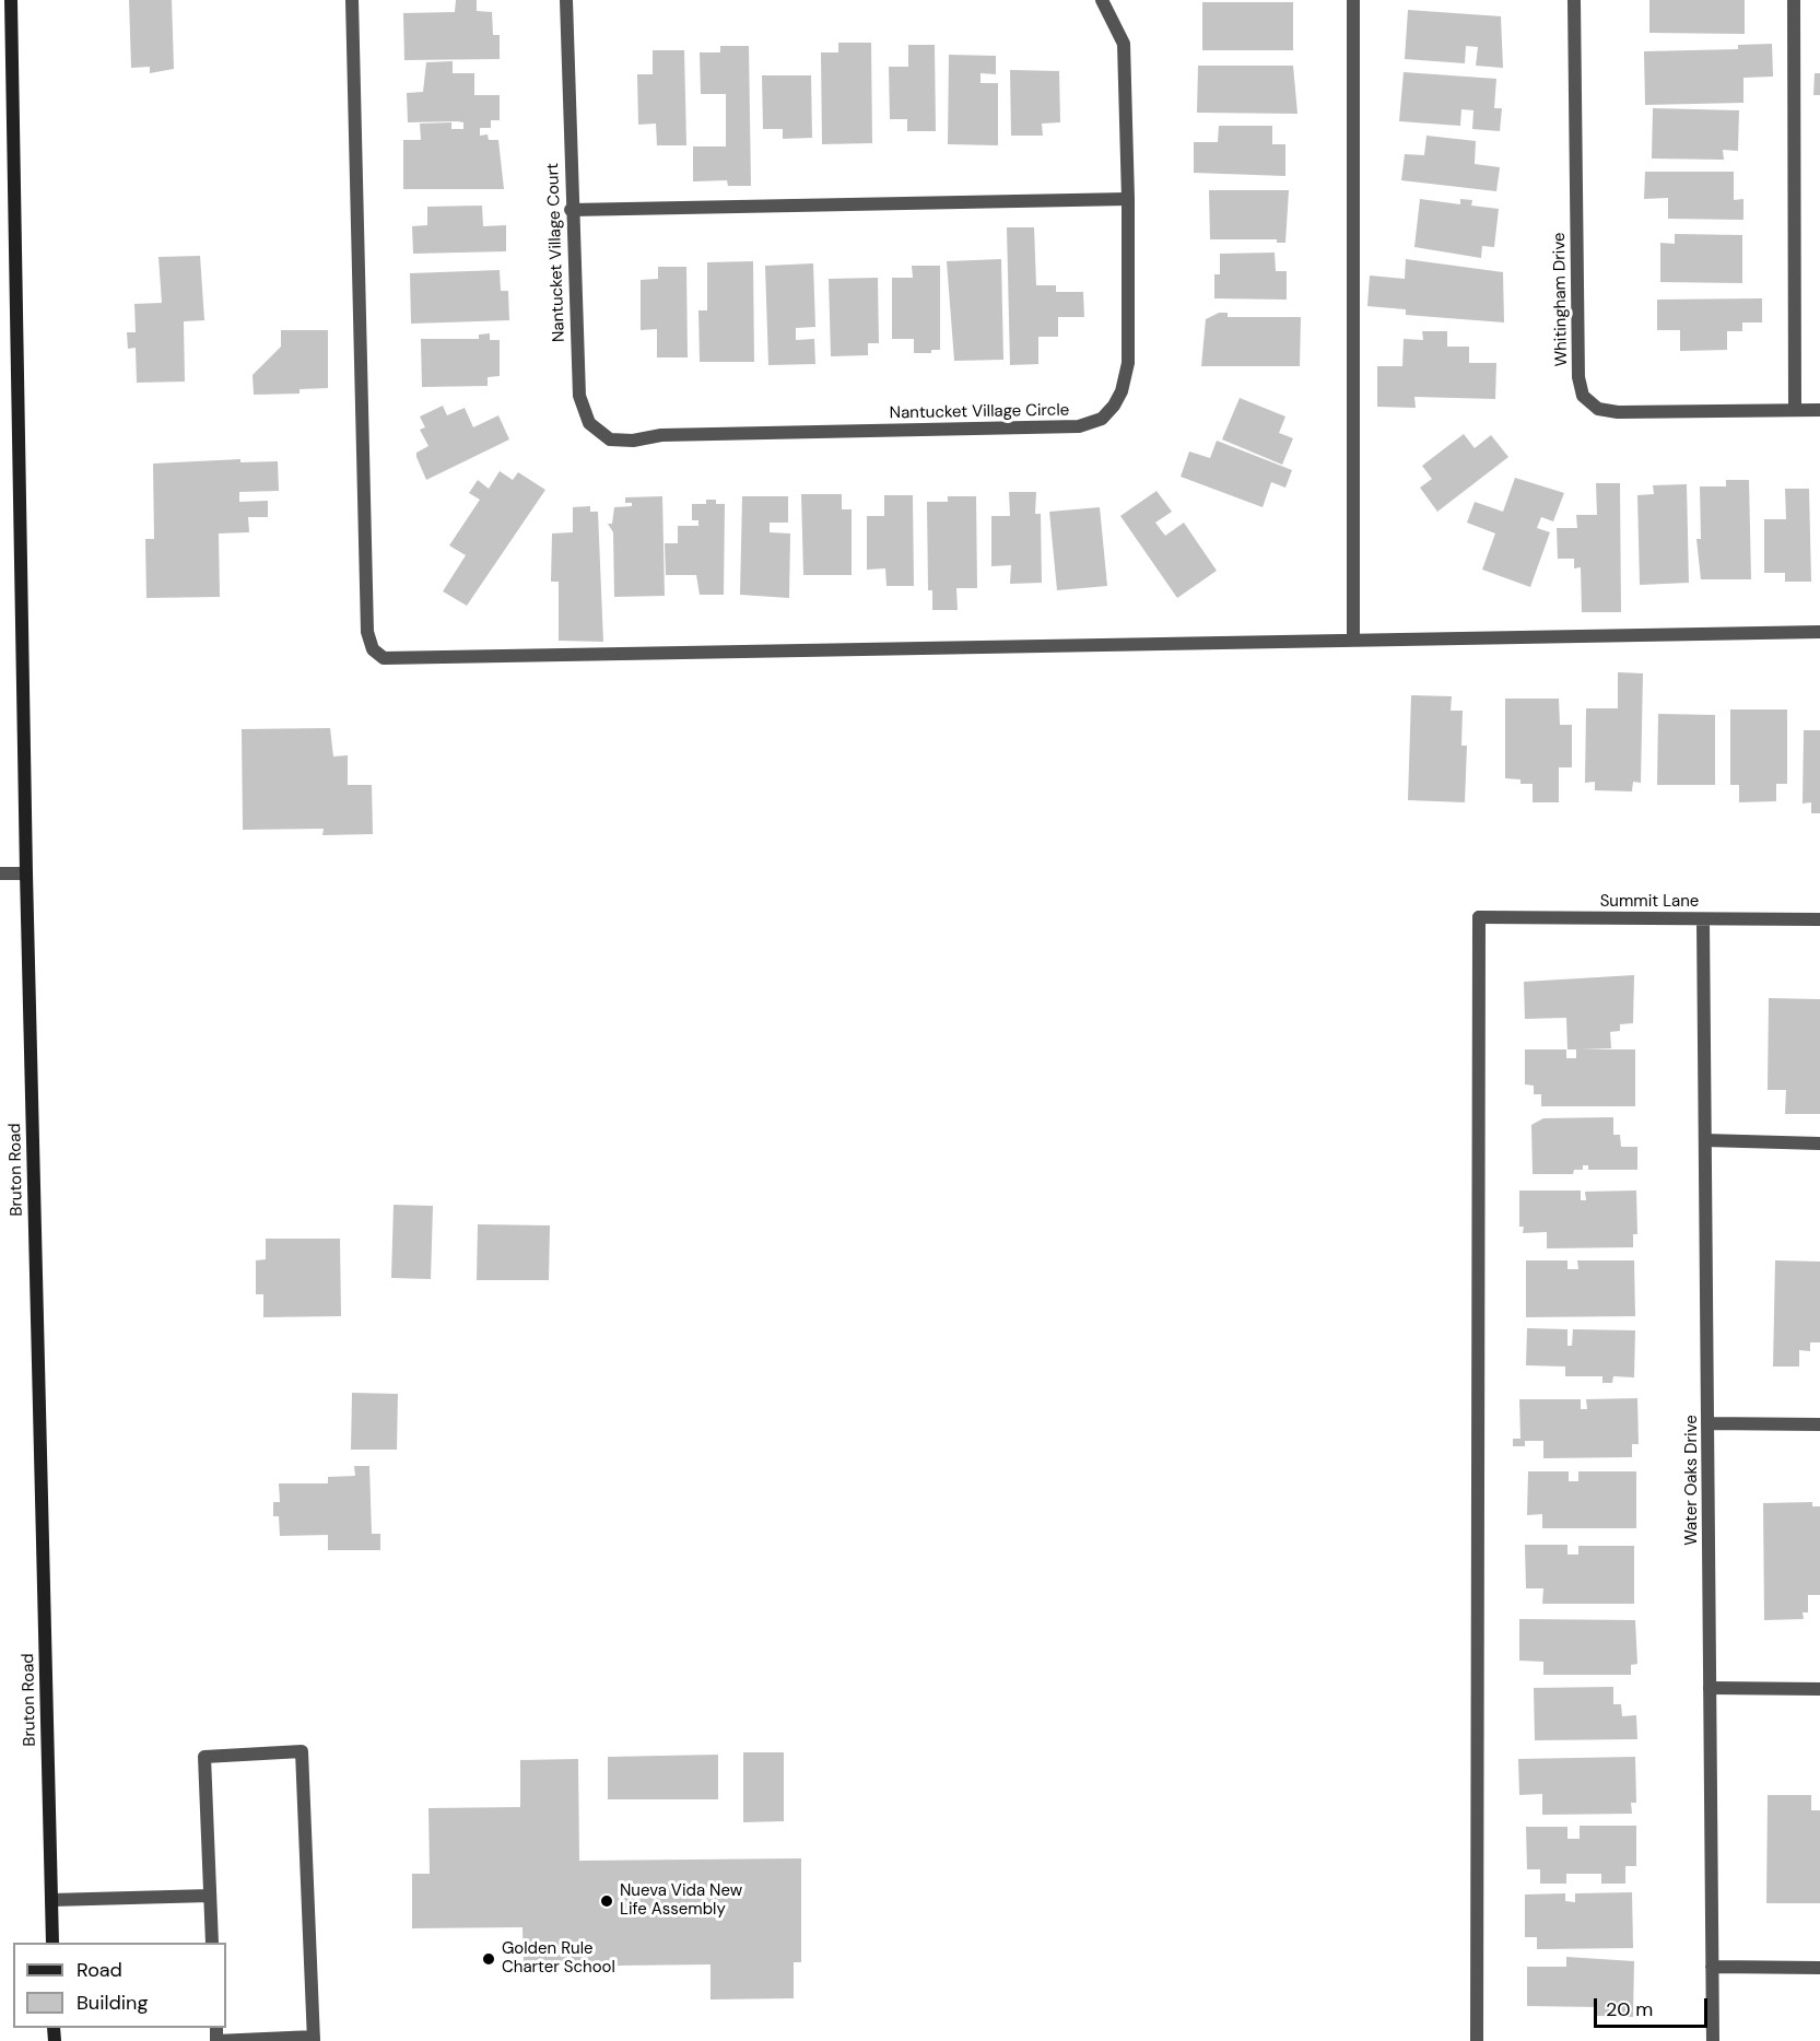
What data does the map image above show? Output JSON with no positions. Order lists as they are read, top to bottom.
{
  "streets": {
    "main road": ["Bruton Road"],
    "street": [
      "Nantucket Village Court",
      "Whitingham Drive",
      "Nantucket Village Circle",
      "Summit Lane",
      "Water Oaks Drive"
    ]
  },
  "crossings": [
    ["Nantucket Village Court", "Nantucket Village Circle"],
    ["Summit Lane", "Water Oaks Drive"]
  ],
  "places": ["Nueva Vida New Life Assembly", "Golden Rule Charter School"],
  "legend": ["Road", "Building"],
  "scale_bar": "20 m"
}
